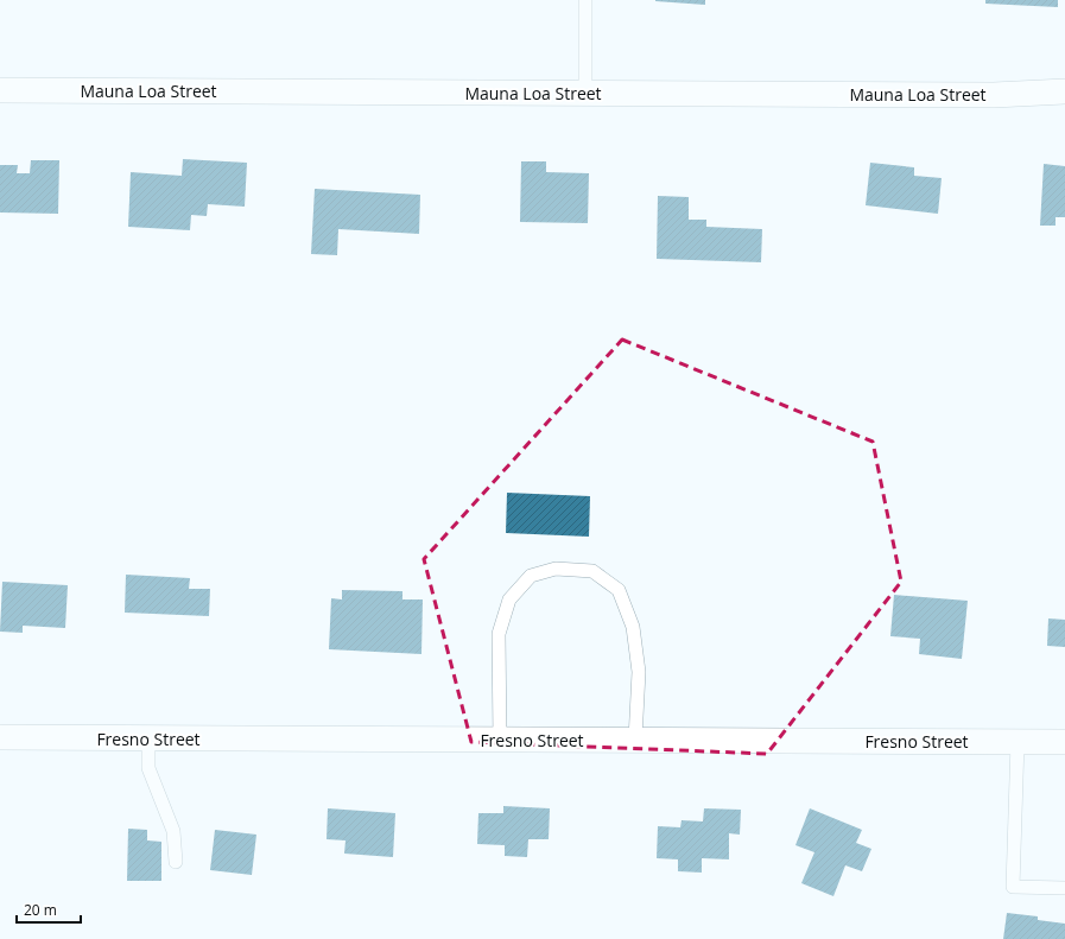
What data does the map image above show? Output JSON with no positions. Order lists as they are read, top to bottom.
{
  "streets": {
    "street": ["Mauna Loa Street", "Fresno Street"]
  },
  "scale_bar": "20 m"
}
